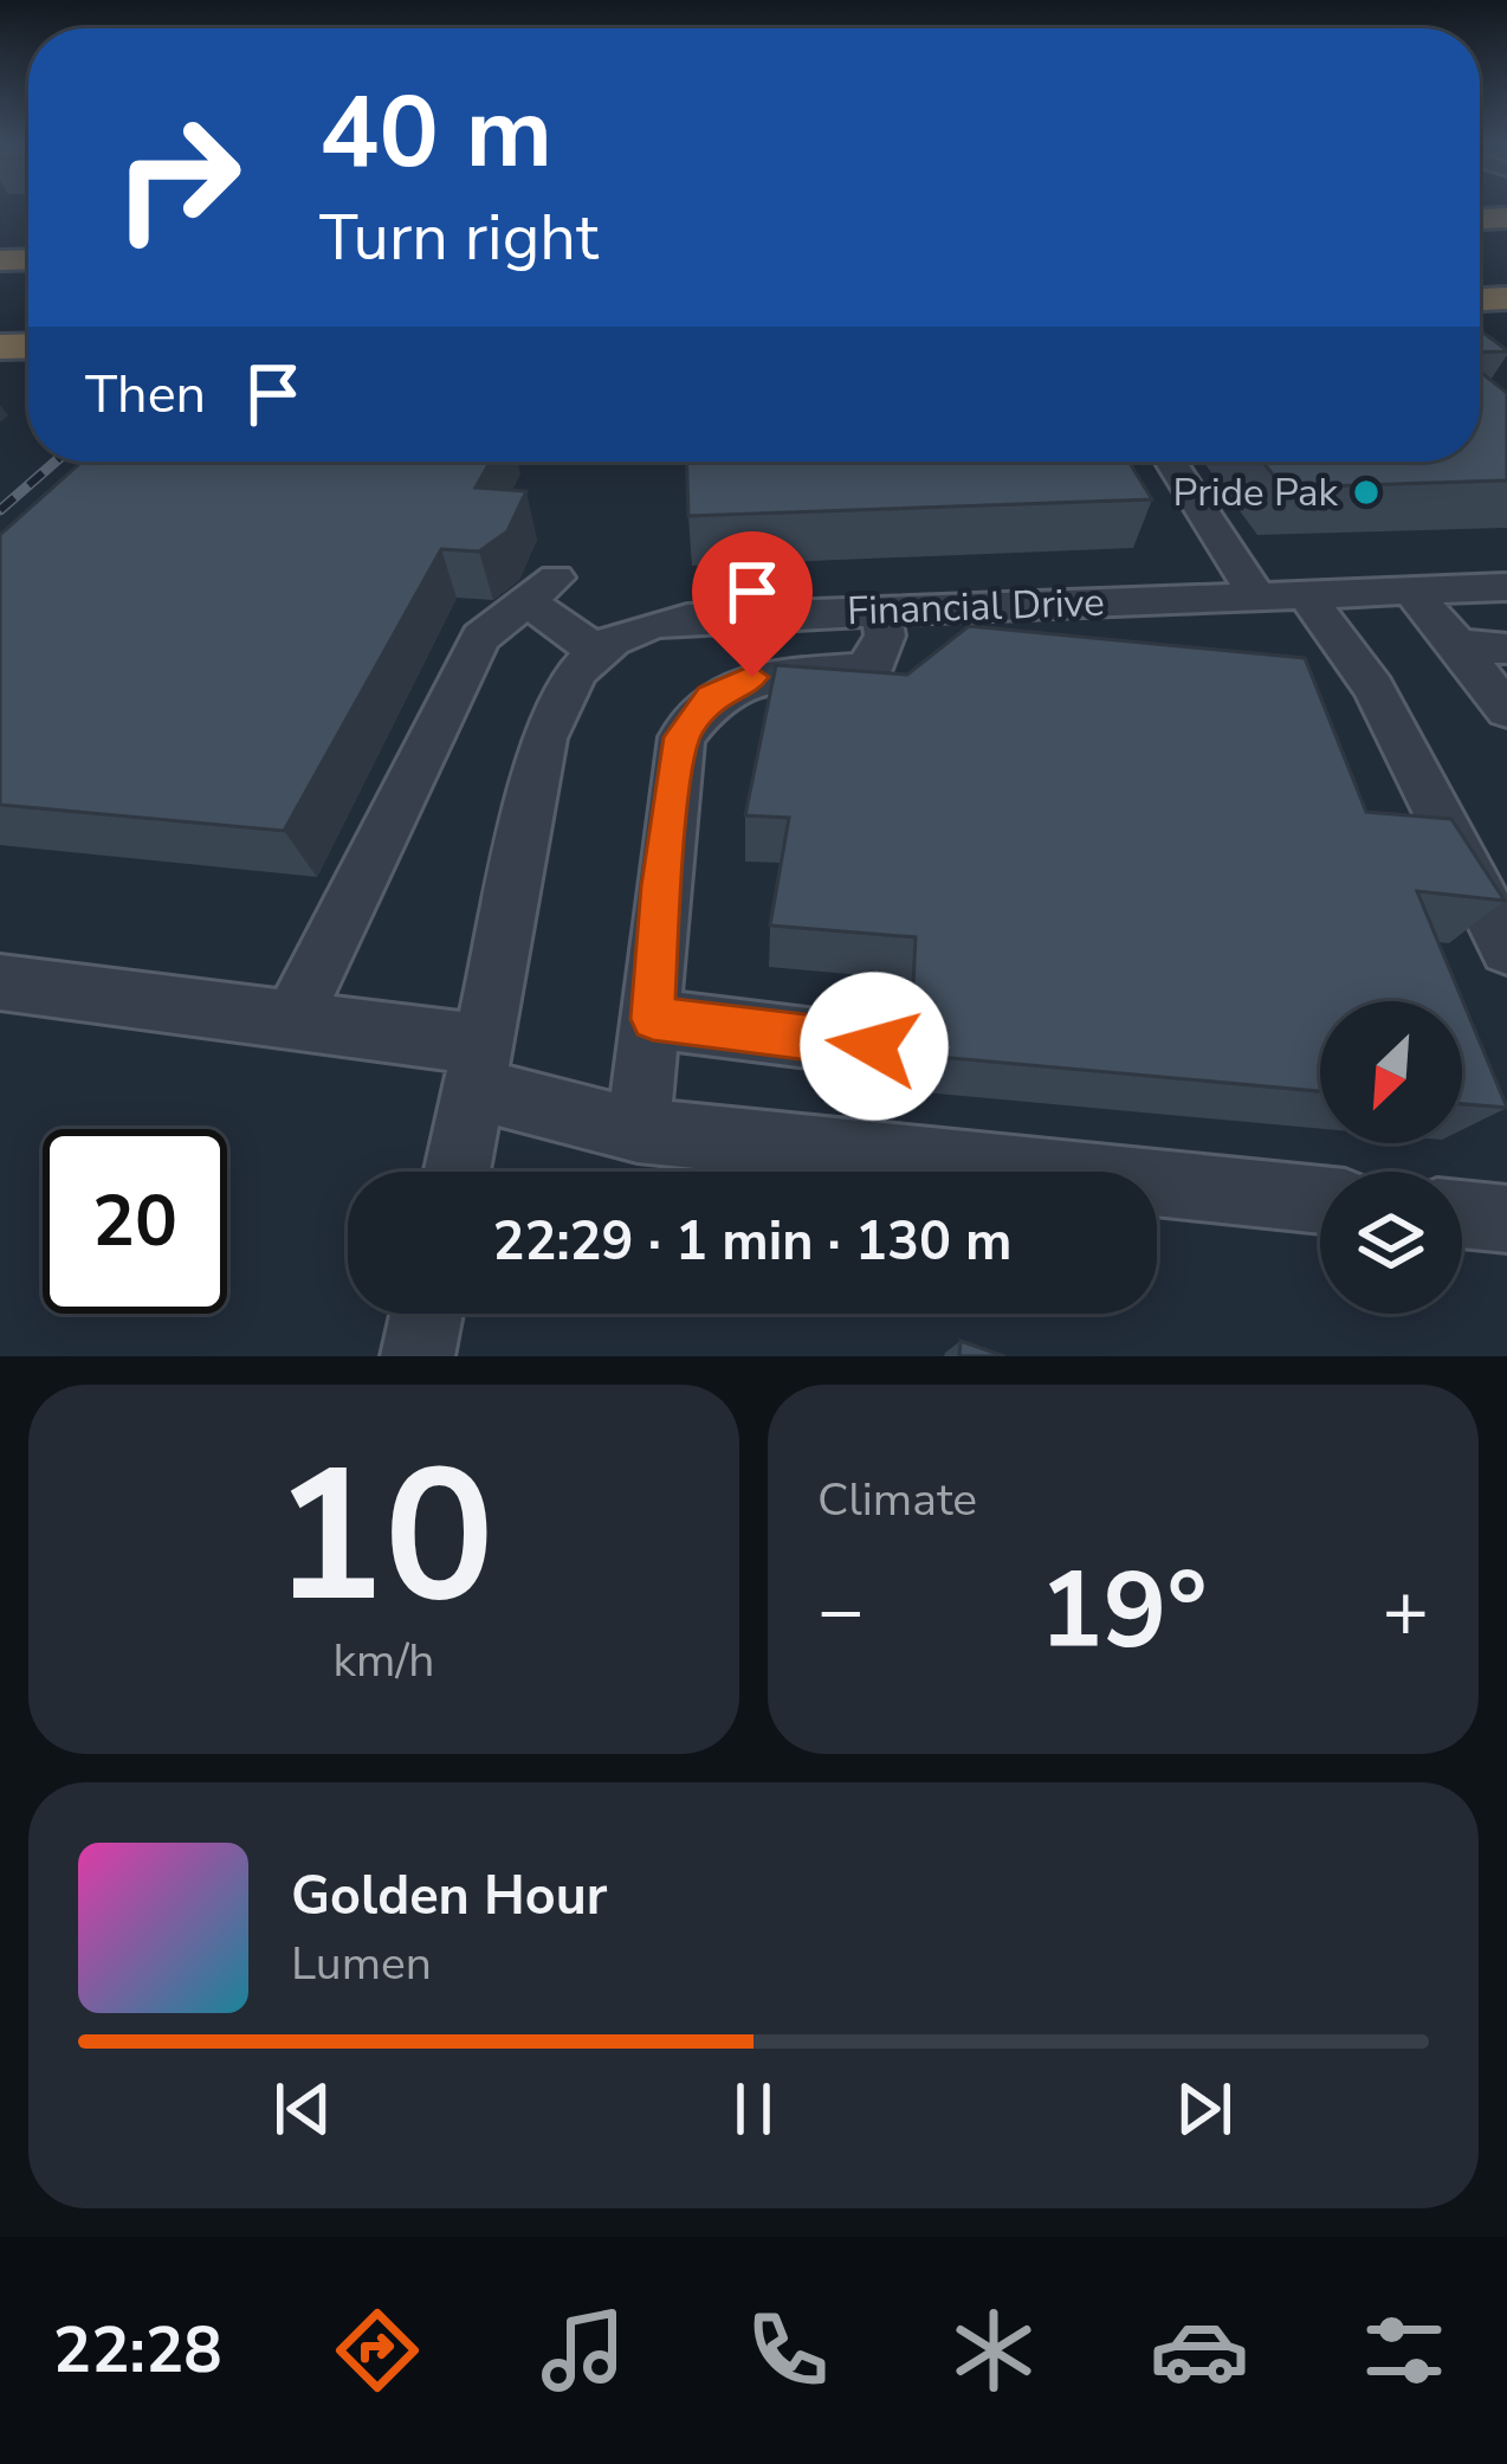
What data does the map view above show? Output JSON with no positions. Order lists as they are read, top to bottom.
{
  "streets": {
    "street": ["Financial Drive"]
  },
  "places": ["Pride Pak"],
  "north": "bottom left",
  "page": {
    "turn": ["40 m", "Turn right"],
    "then": "Then",
    "limit": "20",
    "trip": "22:29 · 1 min · 130 m",
    "tile": [
      ["10", "km/h"],
      "Climate"
    ],
    "heat": ["−", "19°", "+"],
    "song": ["Golden Hour", "Lumen"],
    "tabs": "22:28"
  }
}
